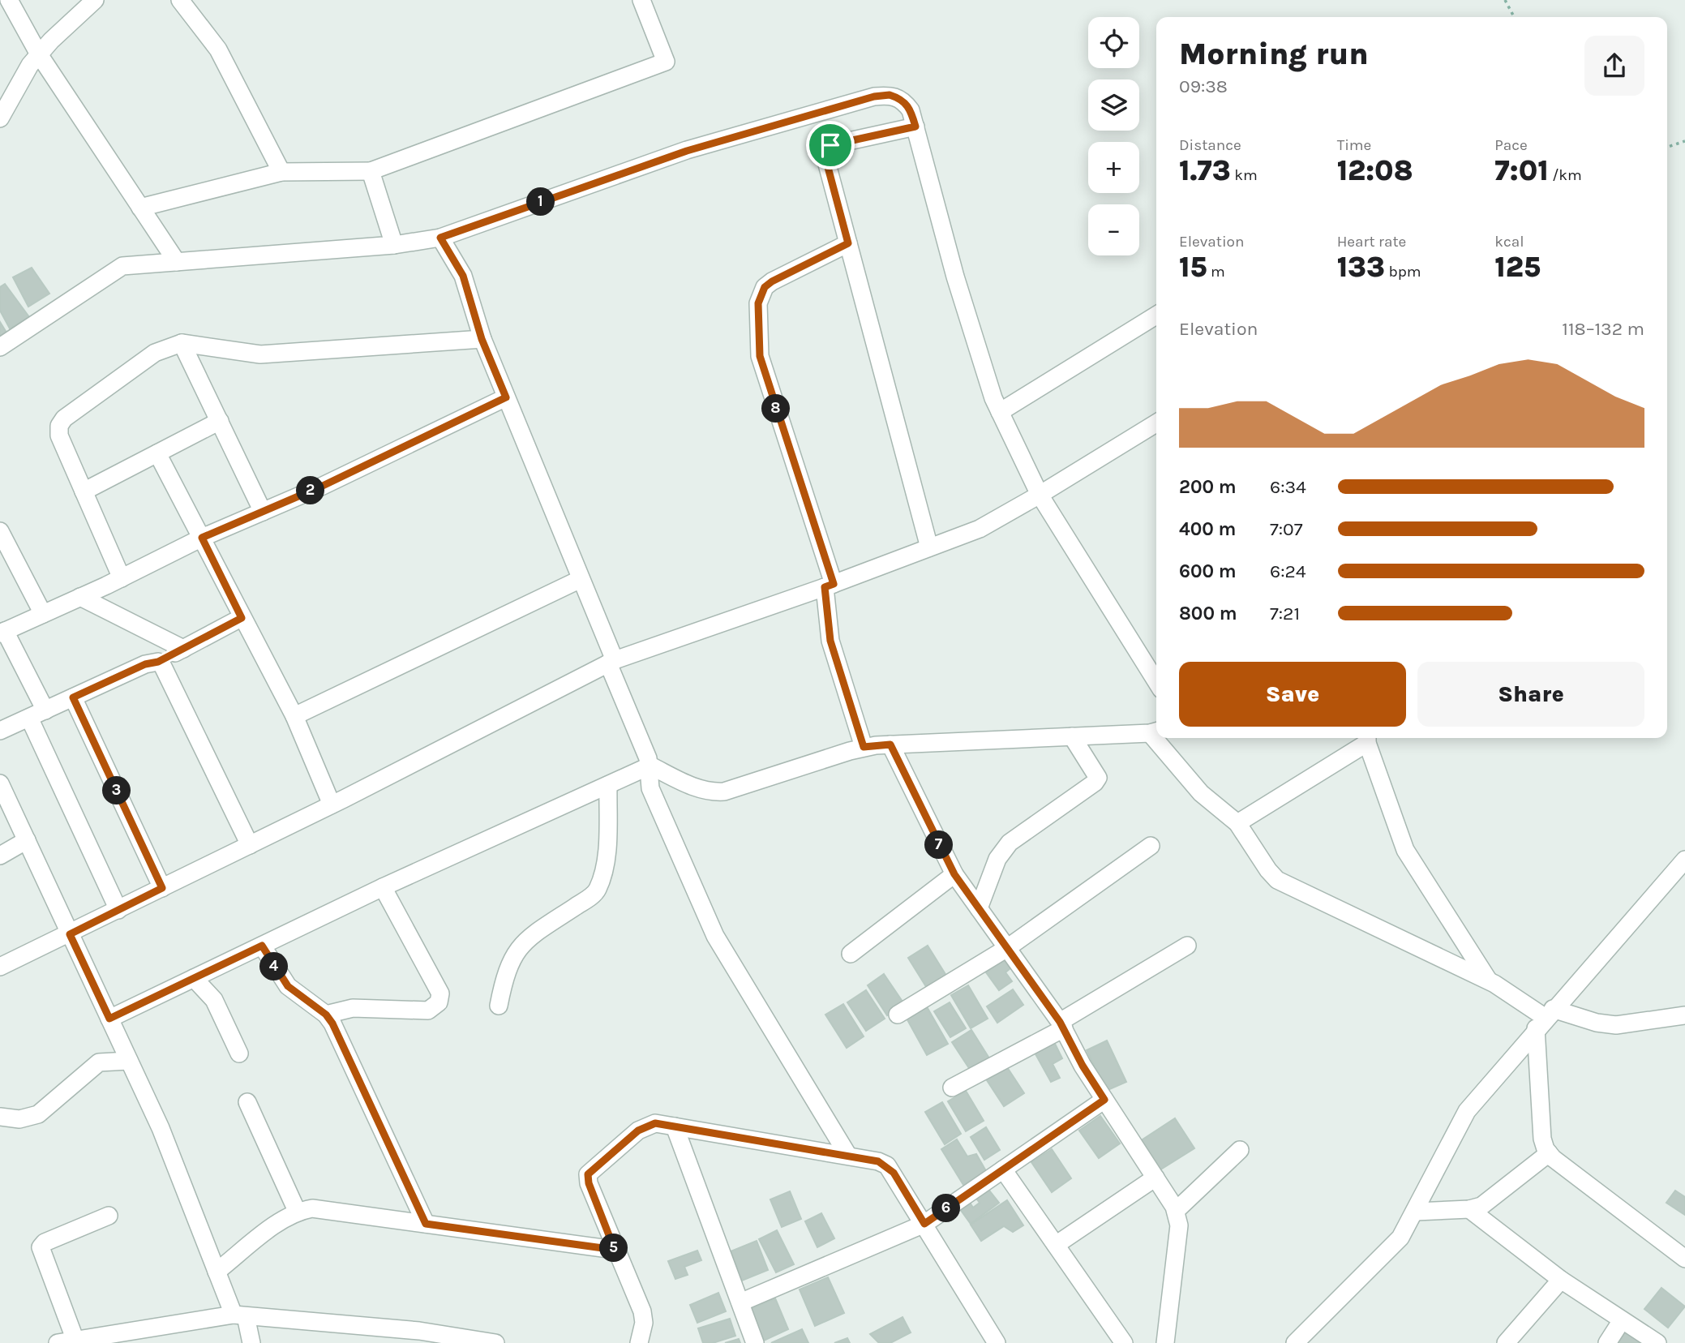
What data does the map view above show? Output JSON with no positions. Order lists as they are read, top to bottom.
{
  "page": {
    "map_buttons": ["+", "−"],
    "heading": ["Morning run", "09:38"],
    "stats": [
      ["Distance", "1.73 km"],
      ["Time", "12:08"],
      ["Pace", "7:01 /km"],
      ["Elevation", "15 m"],
      ["Heart rate", "133 bpm"],
      ["kcal", "125"]
    ],
    "pins": [
      "1",
      "8",
      "2",
      "3",
      "7",
      "4",
      "6",
      "5"
    ],
    "chart": ["Elevation", "118–132 m"],
    "list": [
      {
        "name": "200 m",
        "note": "6:34"
      },
      {
        "name": "400 m",
        "note": "7:07"
      },
      {
        "name": "600 m",
        "note": "6:24"
      },
      {
        "name": "800 m",
        "note": "7:21"
      }
    ],
    "buttons": ["Save", "Share"]
  }
}
